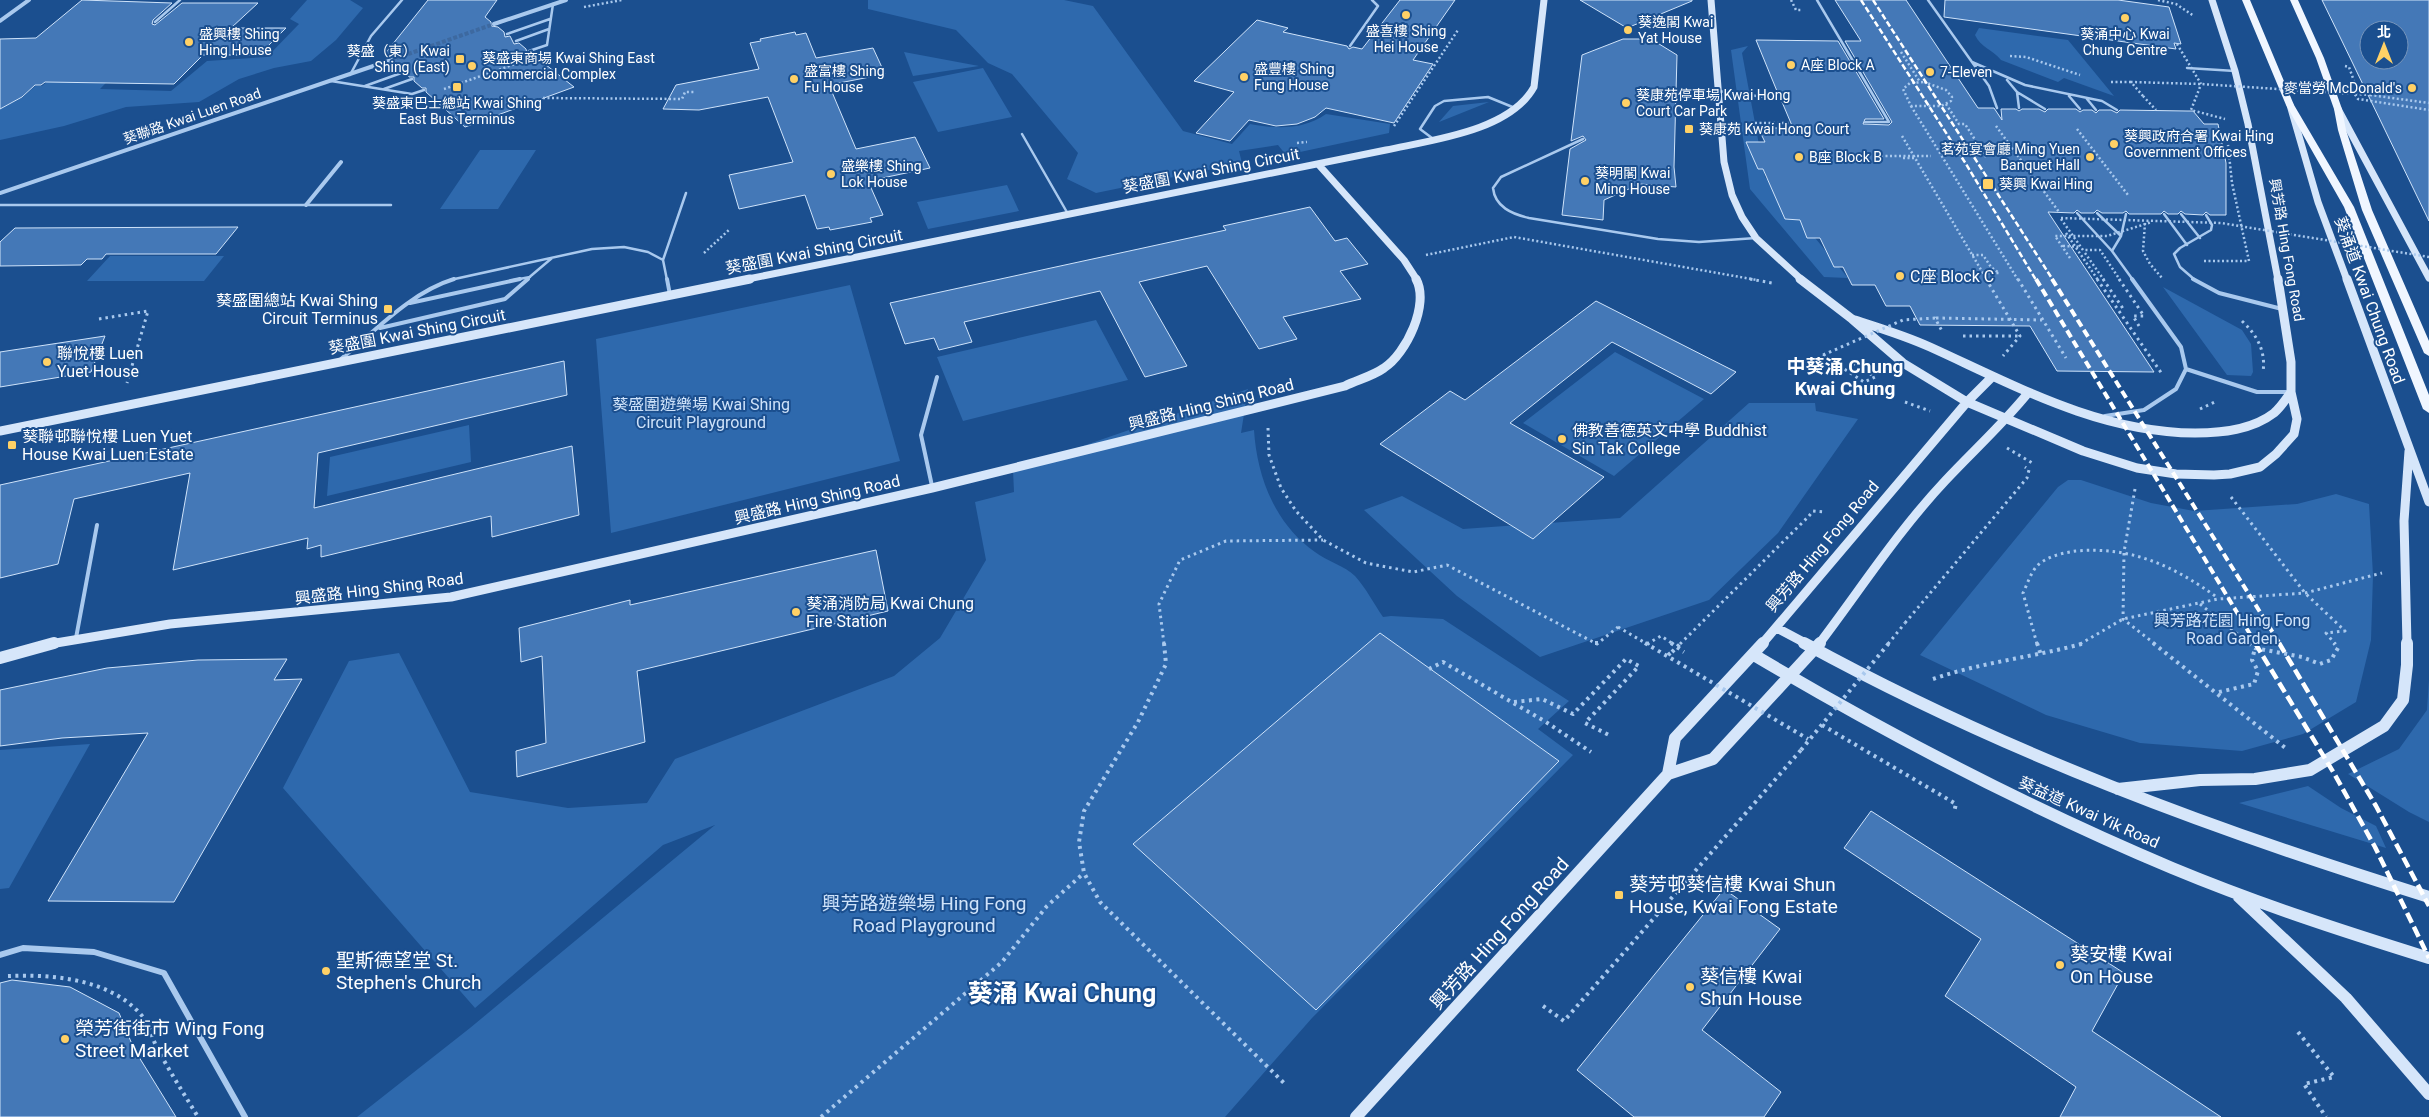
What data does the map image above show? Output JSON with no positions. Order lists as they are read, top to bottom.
{
  "streets": {
    "main road": [
      "葵盛圍 Kwai Shing Circuit",
      "興芳路 Hing Fong Road",
      "葵涌道 Kwai Chung Road",
      "興盛路 Hing Shing Road",
      "葵益道 Kwai Yik Road"
    ],
    "street": ["葵聯路 Kwai Luen Road"]
  },
  "crossings": [
    ["葵盛圍 Kwai Shing Circuit", "興盛路 Hing Shing Road"],
    ["興芳路 Hing Fong Road", "葵益道 Kwai Yik Road"]
  ],
  "districts": ["中葵涌 Chung Kwai Chung", "葵涌 Kwai Chung"],
  "parks": ["葵盛圍遊樂場 Kwai Shing Circuit Playground", "興芳路花園 Hing Fong Road Garden", "興芳路遊樂場 Hing Fong Road Playground"],
  "places": {
    "other": [
      "盛喜樓 Shing Hei House",
      "葵涌中心 Kwai Chung Centre",
      "葵逸閣 Kwai Yat House",
      "盛興樓 Shing Hing House",
      "A座 Block A",
      "葵盛東商場 Kwai Shing East Commercial Complex",
      "7-Eleven",
      "盛豐樓 Shing Fung House",
      "盛富樓 Shing Fu House",
      "麥當勞 McDonald's",
      "葵康苑停車場 Kwai Hong Court Car Park",
      "葵興政府合署 Kwai Hing Government Offices",
      "B座 Block B",
      "茗苑宴會廳 Ming Yuen Banquet Hall",
      "盛樂樓 Shing Lok House",
      "葵明閣 Kwai Ming House",
      "C座 Block C",
      "聯悅樓 Luen Yuet House",
      "佛教善德英文中學 Buddhist Sin Tak College",
      "葵涌消防局 Kwai Chung Fire Station",
      "葵安樓 Kwai On House",
      "聖斯德望堂 St. Stephen's Church",
      "葵信樓 Kwai Shun House",
      "榮芳街街市 Wing Fong Street Market"
    ],
    "transit": [
      "葵盛（東） Kwai Shing (East)",
      "葵盛東巴士總站 Kwai Shing East Bus Terminus",
      "葵康苑 Kwai Hong Court",
      "葵興 Kwai Hing",
      "葵盛圍總站 Kwai Shing Circuit Terminus",
      "葵聯邨聯悅樓 Luen Yuet House Kwai Luen Estate",
      "葵芳邨葵信樓 Kwai Shun House, Kwai Fong Estate"
    ]
  },
  "north": "top"
}
